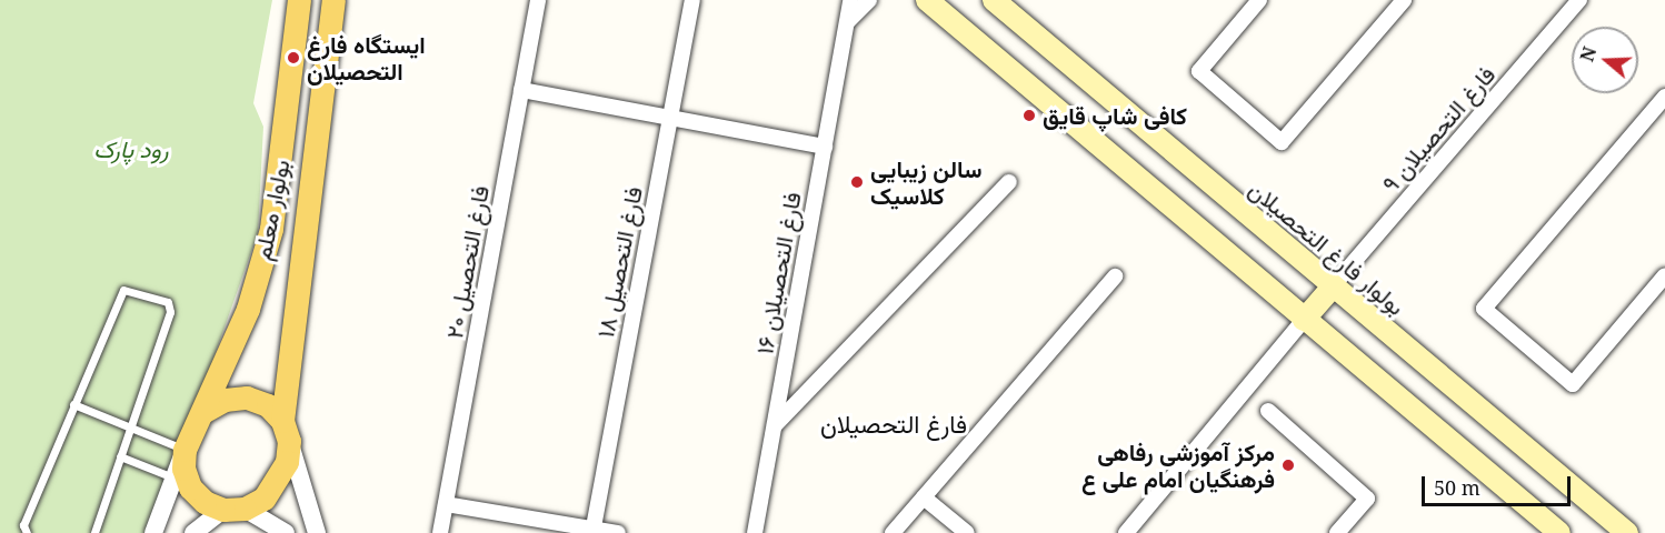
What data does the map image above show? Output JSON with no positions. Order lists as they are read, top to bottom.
{
  "streets": {
    "main road": ["بولوار معلم", "بولوار فارغ التحصیلان"],
    "street": [
      "فارغ التحصیلان ۹",
      "فارغ التحصیل ۲۰",
      "فارغ التحصیل ۱۸",
      "فارغ التحصیلان ۱۶"
    ]
  },
  "crossings": [
    ["فارغ التحصیلان ۹", "بولوار فارغ التحصیلان"]
  ],
  "districts": ["فارغ التحصیلان"],
  "parks": ["رود پارک"],
  "places": [
    "ایستگاه فارغ التحصیلان",
    "کافی شاپ قایق",
    "سالن زیبایی کلاسیک",
    "مرکز آموزشی رفاهی فرهنگیان امام علی ع"
  ],
  "scale_bar": "50 m",
  "north": "left"
}
